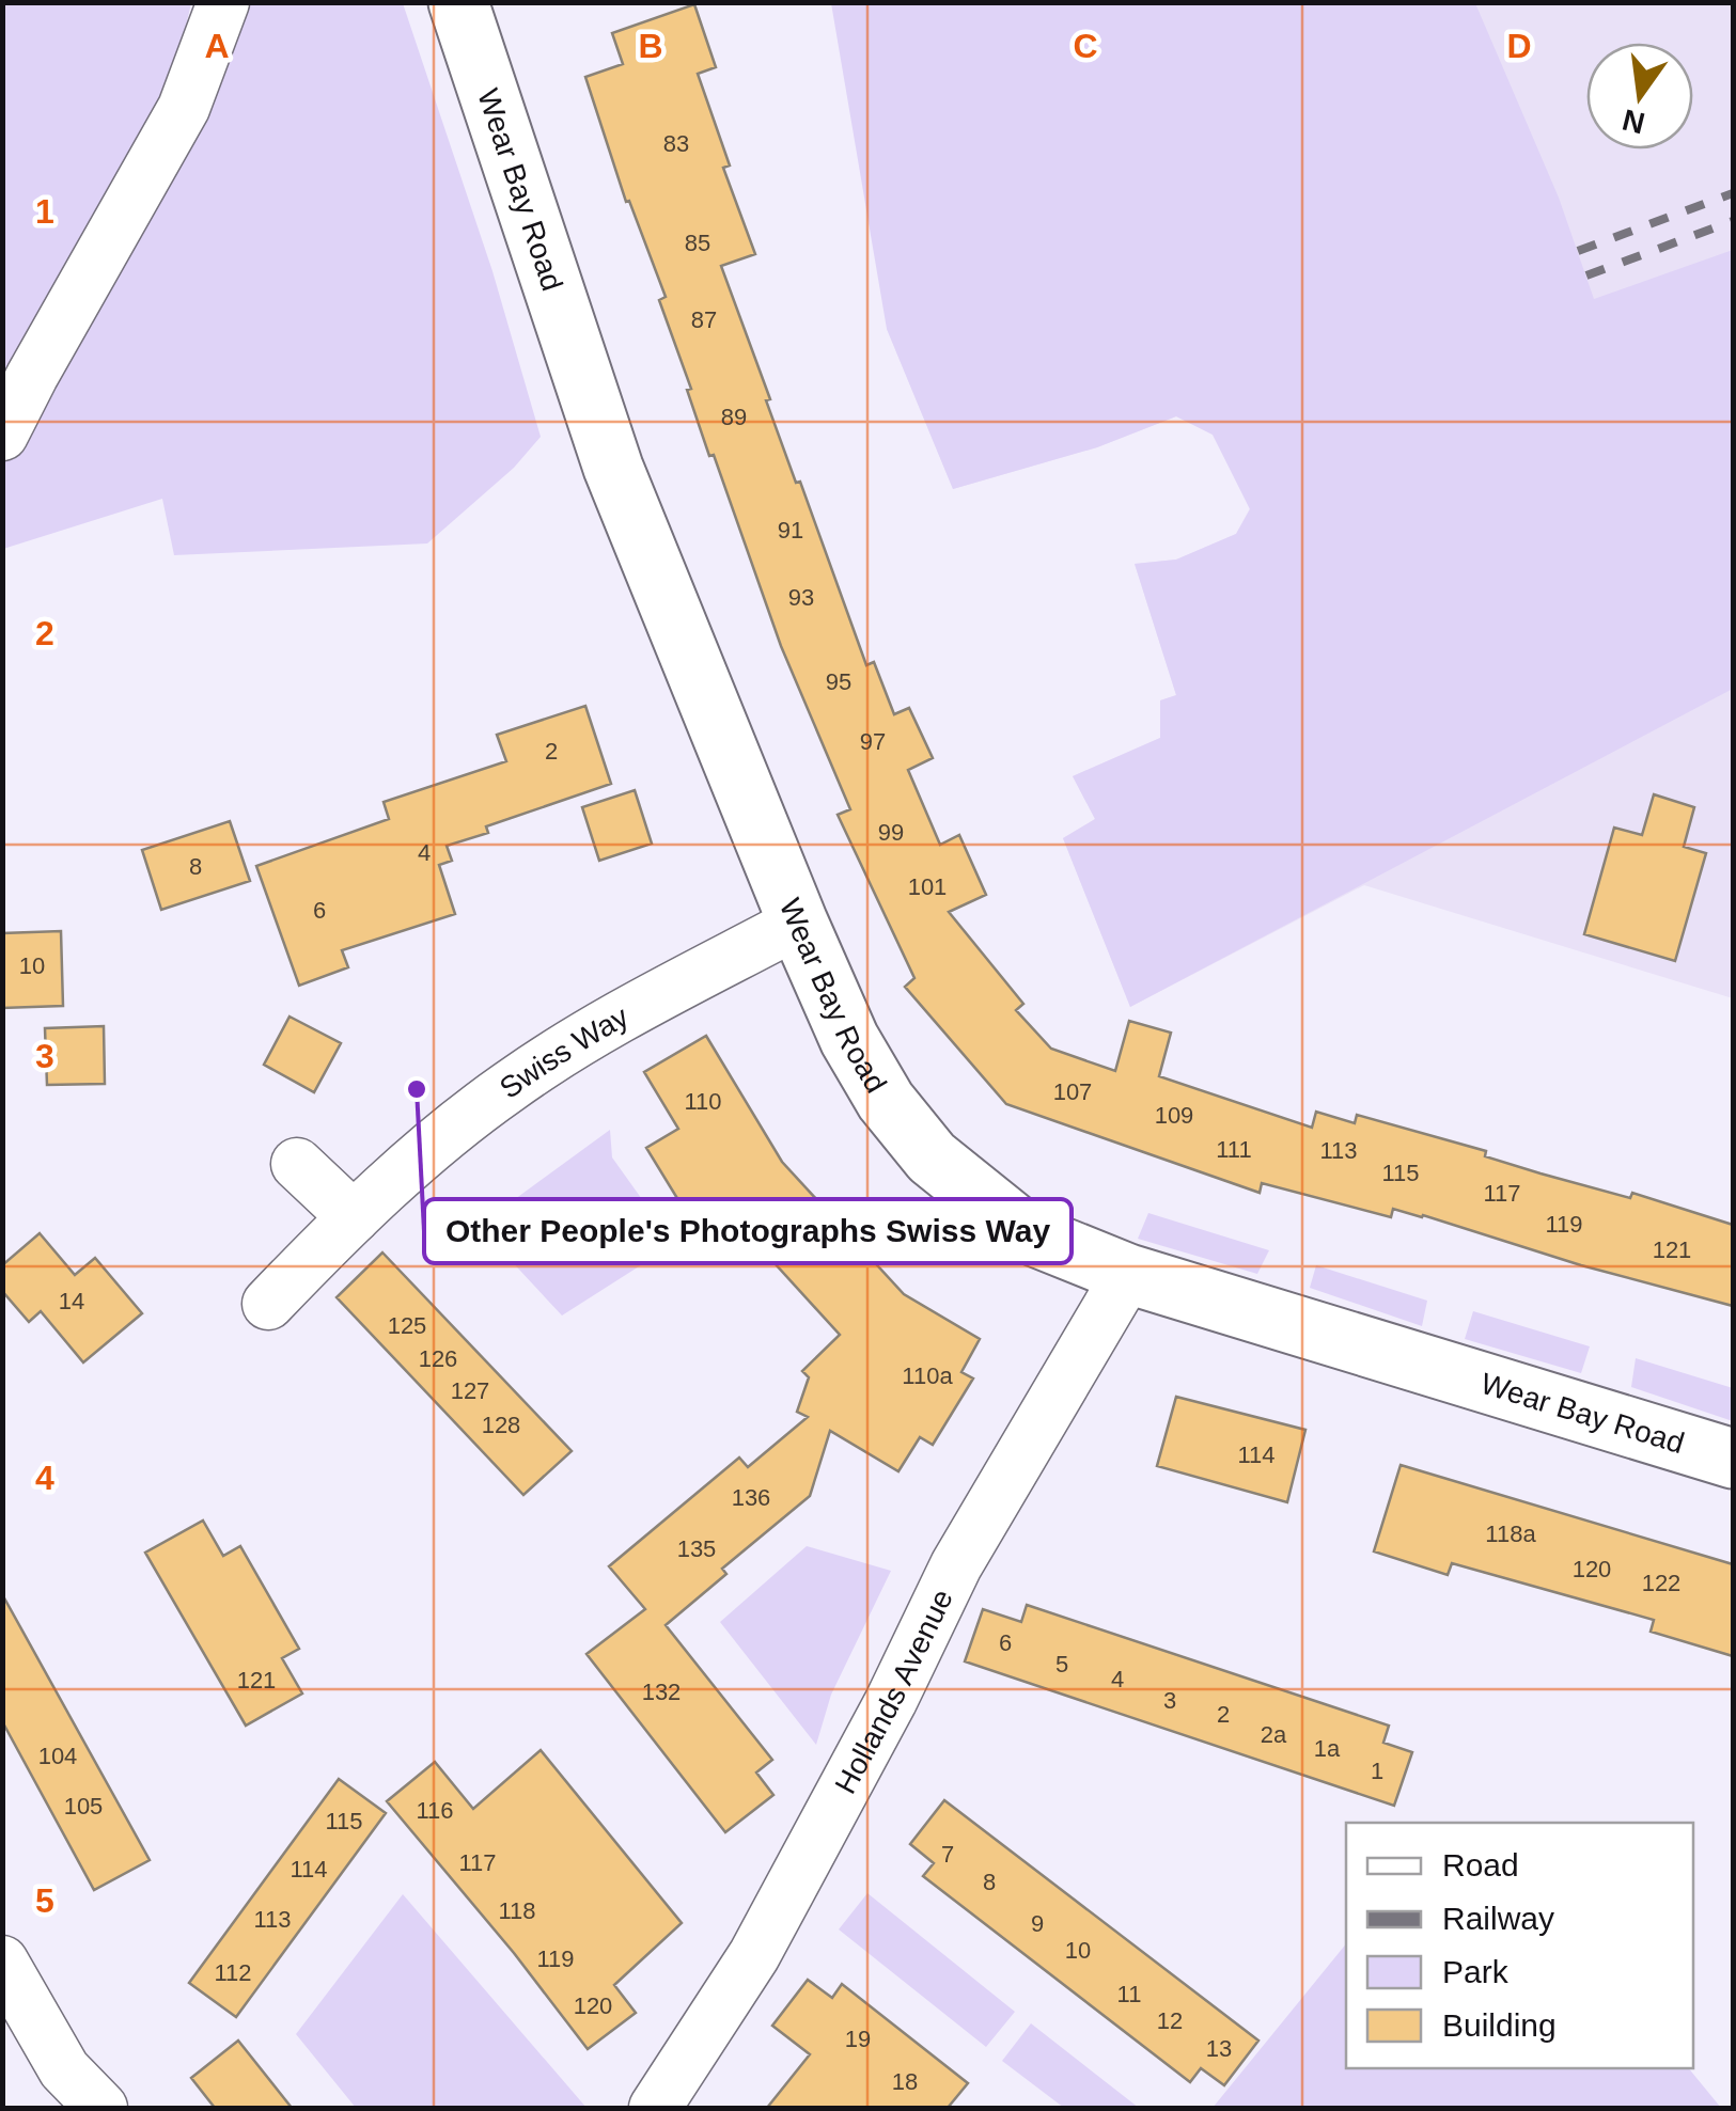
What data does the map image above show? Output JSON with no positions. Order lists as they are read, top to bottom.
{
  "streets": {
    "street": ["Wear Bay Road", "Swiss Way", "Hollands Avenue"]
  },
  "crossings": [
    ["Wear Bay Road", "Swiss Way"],
    ["Wear Bay Road", "Hollands Avenue"]
  ],
  "places": ["Other People's Photographs Swiss Way"],
  "house_numbers": [
    "83",
    "85",
    "87",
    "89",
    "91",
    "93",
    "95",
    "97",
    "2",
    "99",
    "4",
    "8",
    "101",
    "6",
    "10",
    "107",
    "110",
    "109",
    "111",
    "113",
    "115",
    "117",
    "119",
    "121",
    "14",
    "125",
    "126",
    "110a",
    "127",
    "128",
    "114",
    "136",
    "118a",
    "135",
    "120",
    "122",
    "6",
    "5",
    "4",
    "121",
    "132",
    "3",
    "2",
    "2a",
    "1a",
    "104",
    "1",
    "105",
    "116",
    "115",
    "7",
    "117",
    "114",
    "8",
    "118",
    "113",
    "9",
    "10",
    "119",
    "112",
    "11",
    "120",
    "12",
    "19",
    "13",
    "18"
  ],
  "legend": [
    "Road",
    "Railway",
    "Park",
    "Building"
  ],
  "north": "bottom",
  "grid": {
    "columns": [
      "A",
      "B",
      "C",
      "D"
    ],
    "rows": [
      "1",
      "2",
      "3",
      "4",
      "5"
    ]
  }
}
